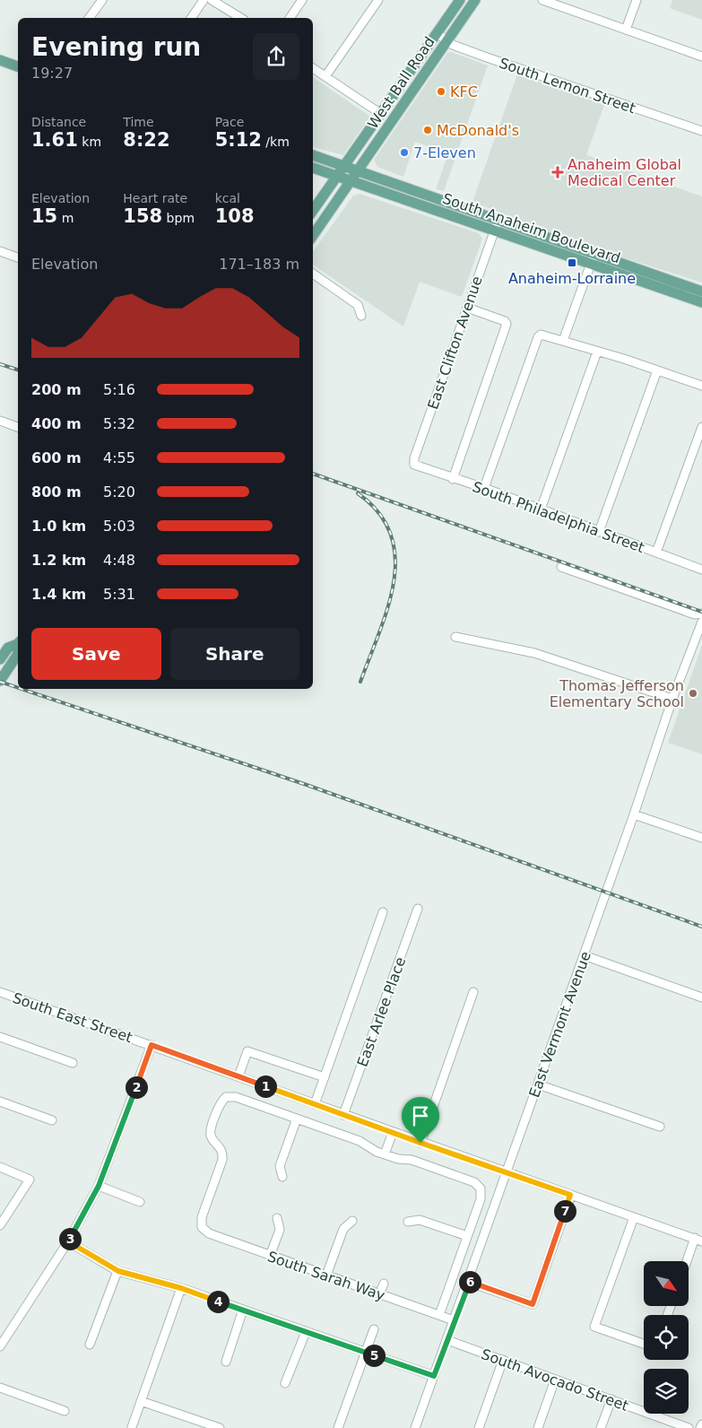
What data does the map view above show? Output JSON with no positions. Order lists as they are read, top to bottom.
{
  "streets": {
    "main road": ["West Ball Road", "South Anaheim Boulevard"],
    "street": [
      "South Lemon Street",
      "East Clifton Avenue",
      "South Philadelphia Street",
      "East Arlee Place",
      "South East Street",
      "East Vermont Avenue",
      "South Sarah Way",
      "South Avocado Street"
    ]
  },
  "crossings": [
    ["West Ball Road", "South Lemon Street"],
    ["West Ball Road", "South Anaheim Boulevard"],
    ["South Anaheim Boulevard", "East Clifton Avenue"],
    ["East Clifton Avenue", "South Philadelphia Street"],
    ["East Arlee Place", "South East Street"],
    ["South East Street", "East Vermont Avenue"],
    ["East Vermont Avenue", "South Sarah Way"],
    ["East Vermont Avenue", "South Avocado Street"]
  ],
  "places": {
    "other": [
      "KFC",
      "McDonald's",
      "7-Eleven",
      "Thomas Jefferson Elementary School"
    ],
    "health": ["Anaheim Global Medical Center"],
    "transit": ["Anaheim-Lorraine"]
  },
  "north": "bottom right",
  "page": {
    "heading": ["Evening run", "19:27"],
    "stats": [
      ["Distance", "1.61 km"],
      ["Time", "8:22"],
      ["Pace", "5:12 /km"],
      ["Elevation", "15 m"],
      ["Heart rate", "158 bpm"],
      ["kcal", "108"]
    ],
    "chart": ["Elevation", "171–183 m"],
    "list": [
      {
        "name": "200 m",
        "note": "5:16"
      },
      {
        "name": "400 m",
        "note": "5:32"
      },
      {
        "name": "600 m",
        "note": "4:55"
      },
      {
        "name": "800 m",
        "note": "5:20"
      },
      {
        "name": "1.0 km",
        "note": "5:03"
      },
      {
        "name": "1.2 km",
        "note": "4:48"
      },
      {
        "name": "1.4 km",
        "note": "5:31"
      }
    ],
    "buttons": ["Save", "Share"],
    "pins": [
      "1",
      "2",
      "7",
      "3",
      "6",
      "4",
      "5"
    ]
  }
}
